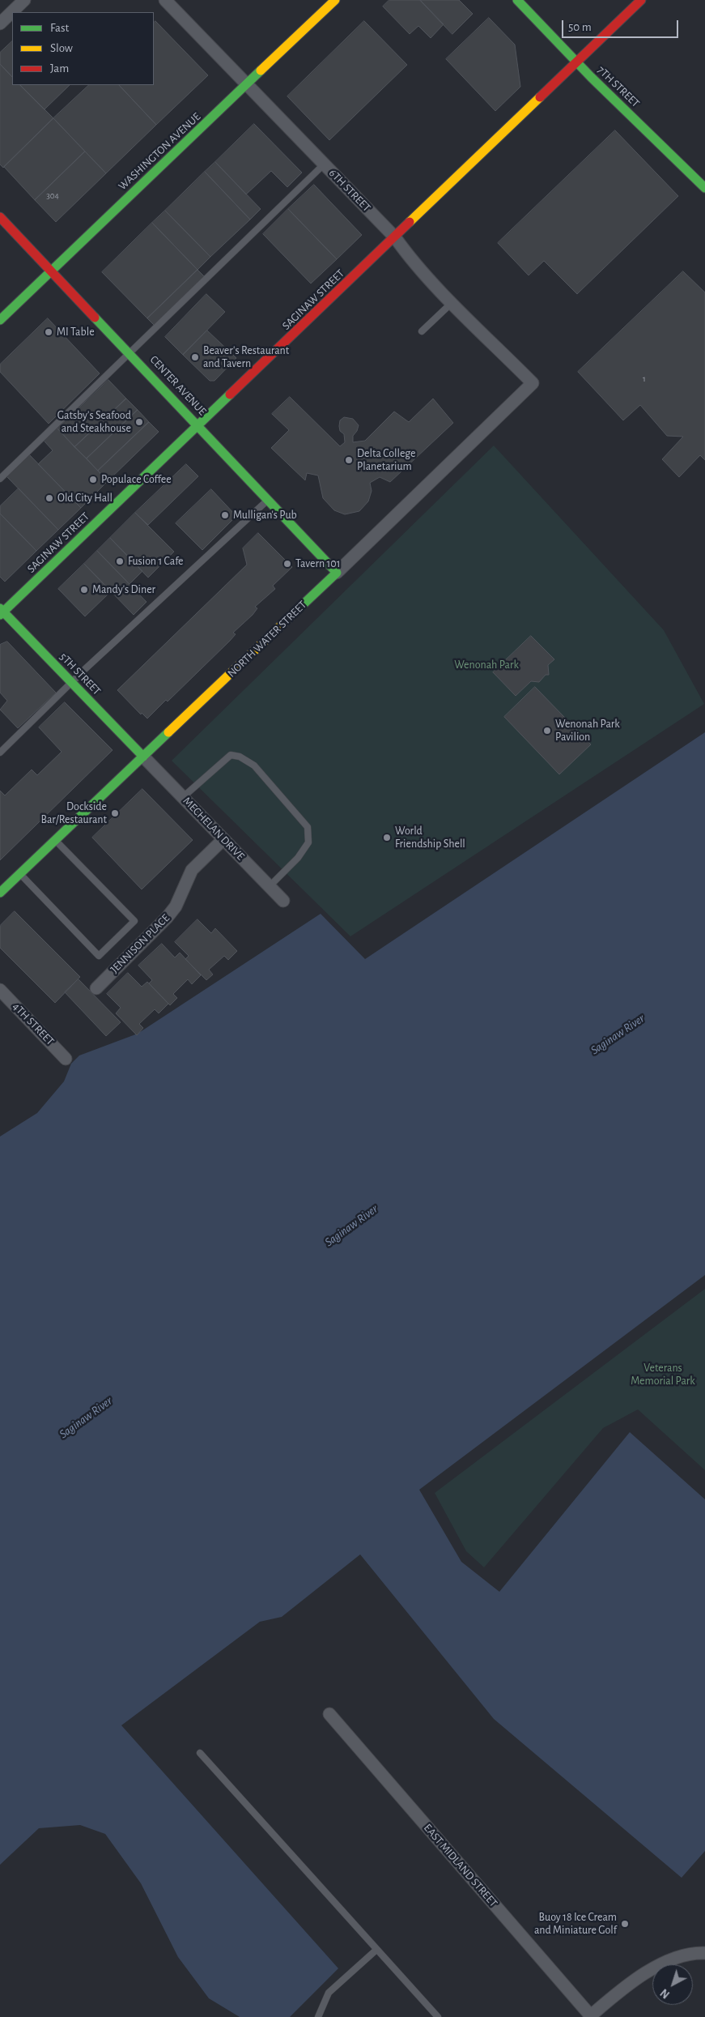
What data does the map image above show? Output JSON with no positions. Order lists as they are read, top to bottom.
{
  "streets": {
    "main road": [
      "7TH STREET",
      "WASHINGTON AVENUE",
      "SAGINAW STREET",
      "CENTER AVENUE",
      "NORTH WATER STREET",
      "5TH STREET"
    ],
    "street": [
      "6TH STREET",
      "MECHELAN DRIVE",
      "JENNISON PLACE",
      "4TH STREET",
      "EAST MIDLAND STREET"
    ]
  },
  "crossings": [
    ["7TH STREET", "SAGINAW STREET"],
    ["WASHINGTON AVENUE", "6TH STREET"],
    ["WASHINGTON AVENUE", "CENTER AVENUE"],
    ["6TH STREET", "SAGINAW STREET"],
    ["6TH STREET", "NORTH WATER STREET"],
    ["SAGINAW STREET", "CENTER AVENUE"],
    ["SAGINAW STREET", "5TH STREET"],
    ["CENTER AVENUE", "NORTH WATER STREET"],
    ["NORTH WATER STREET", "5TH STREET"],
    ["NORTH WATER STREET", "MECHELAN DRIVE"],
    ["5TH STREET", "MECHELAN DRIVE"],
    ["MECHELAN DRIVE", "JENNISON PLACE"]
  ],
  "water": ["Saginaw River"],
  "parks": ["Wenonah Park", "Veterans Memorial Park"],
  "places": [
    "MI Table",
    "Beaver's Restaurant and Tavern",
    "Gatsby's Seafood and Steakhouse",
    "Delta College Planetarium",
    "Populace Coffee",
    "Old City Hall",
    "Mulligan's Pub",
    "Fusion 1 Cafe",
    "Tavern 101",
    "Mandy's Diner",
    "Wenonah Park Pavilion",
    "Dockside Bar/Restaurant",
    "World Friendship Shell",
    "Buoy 18 Ice Cream and Miniature Golf"
  ],
  "house_numbers": ["304", "1"],
  "legend": ["Fast", "Slow", "Jam"],
  "scale_bar": "50 m",
  "north": "bottom left"
}
